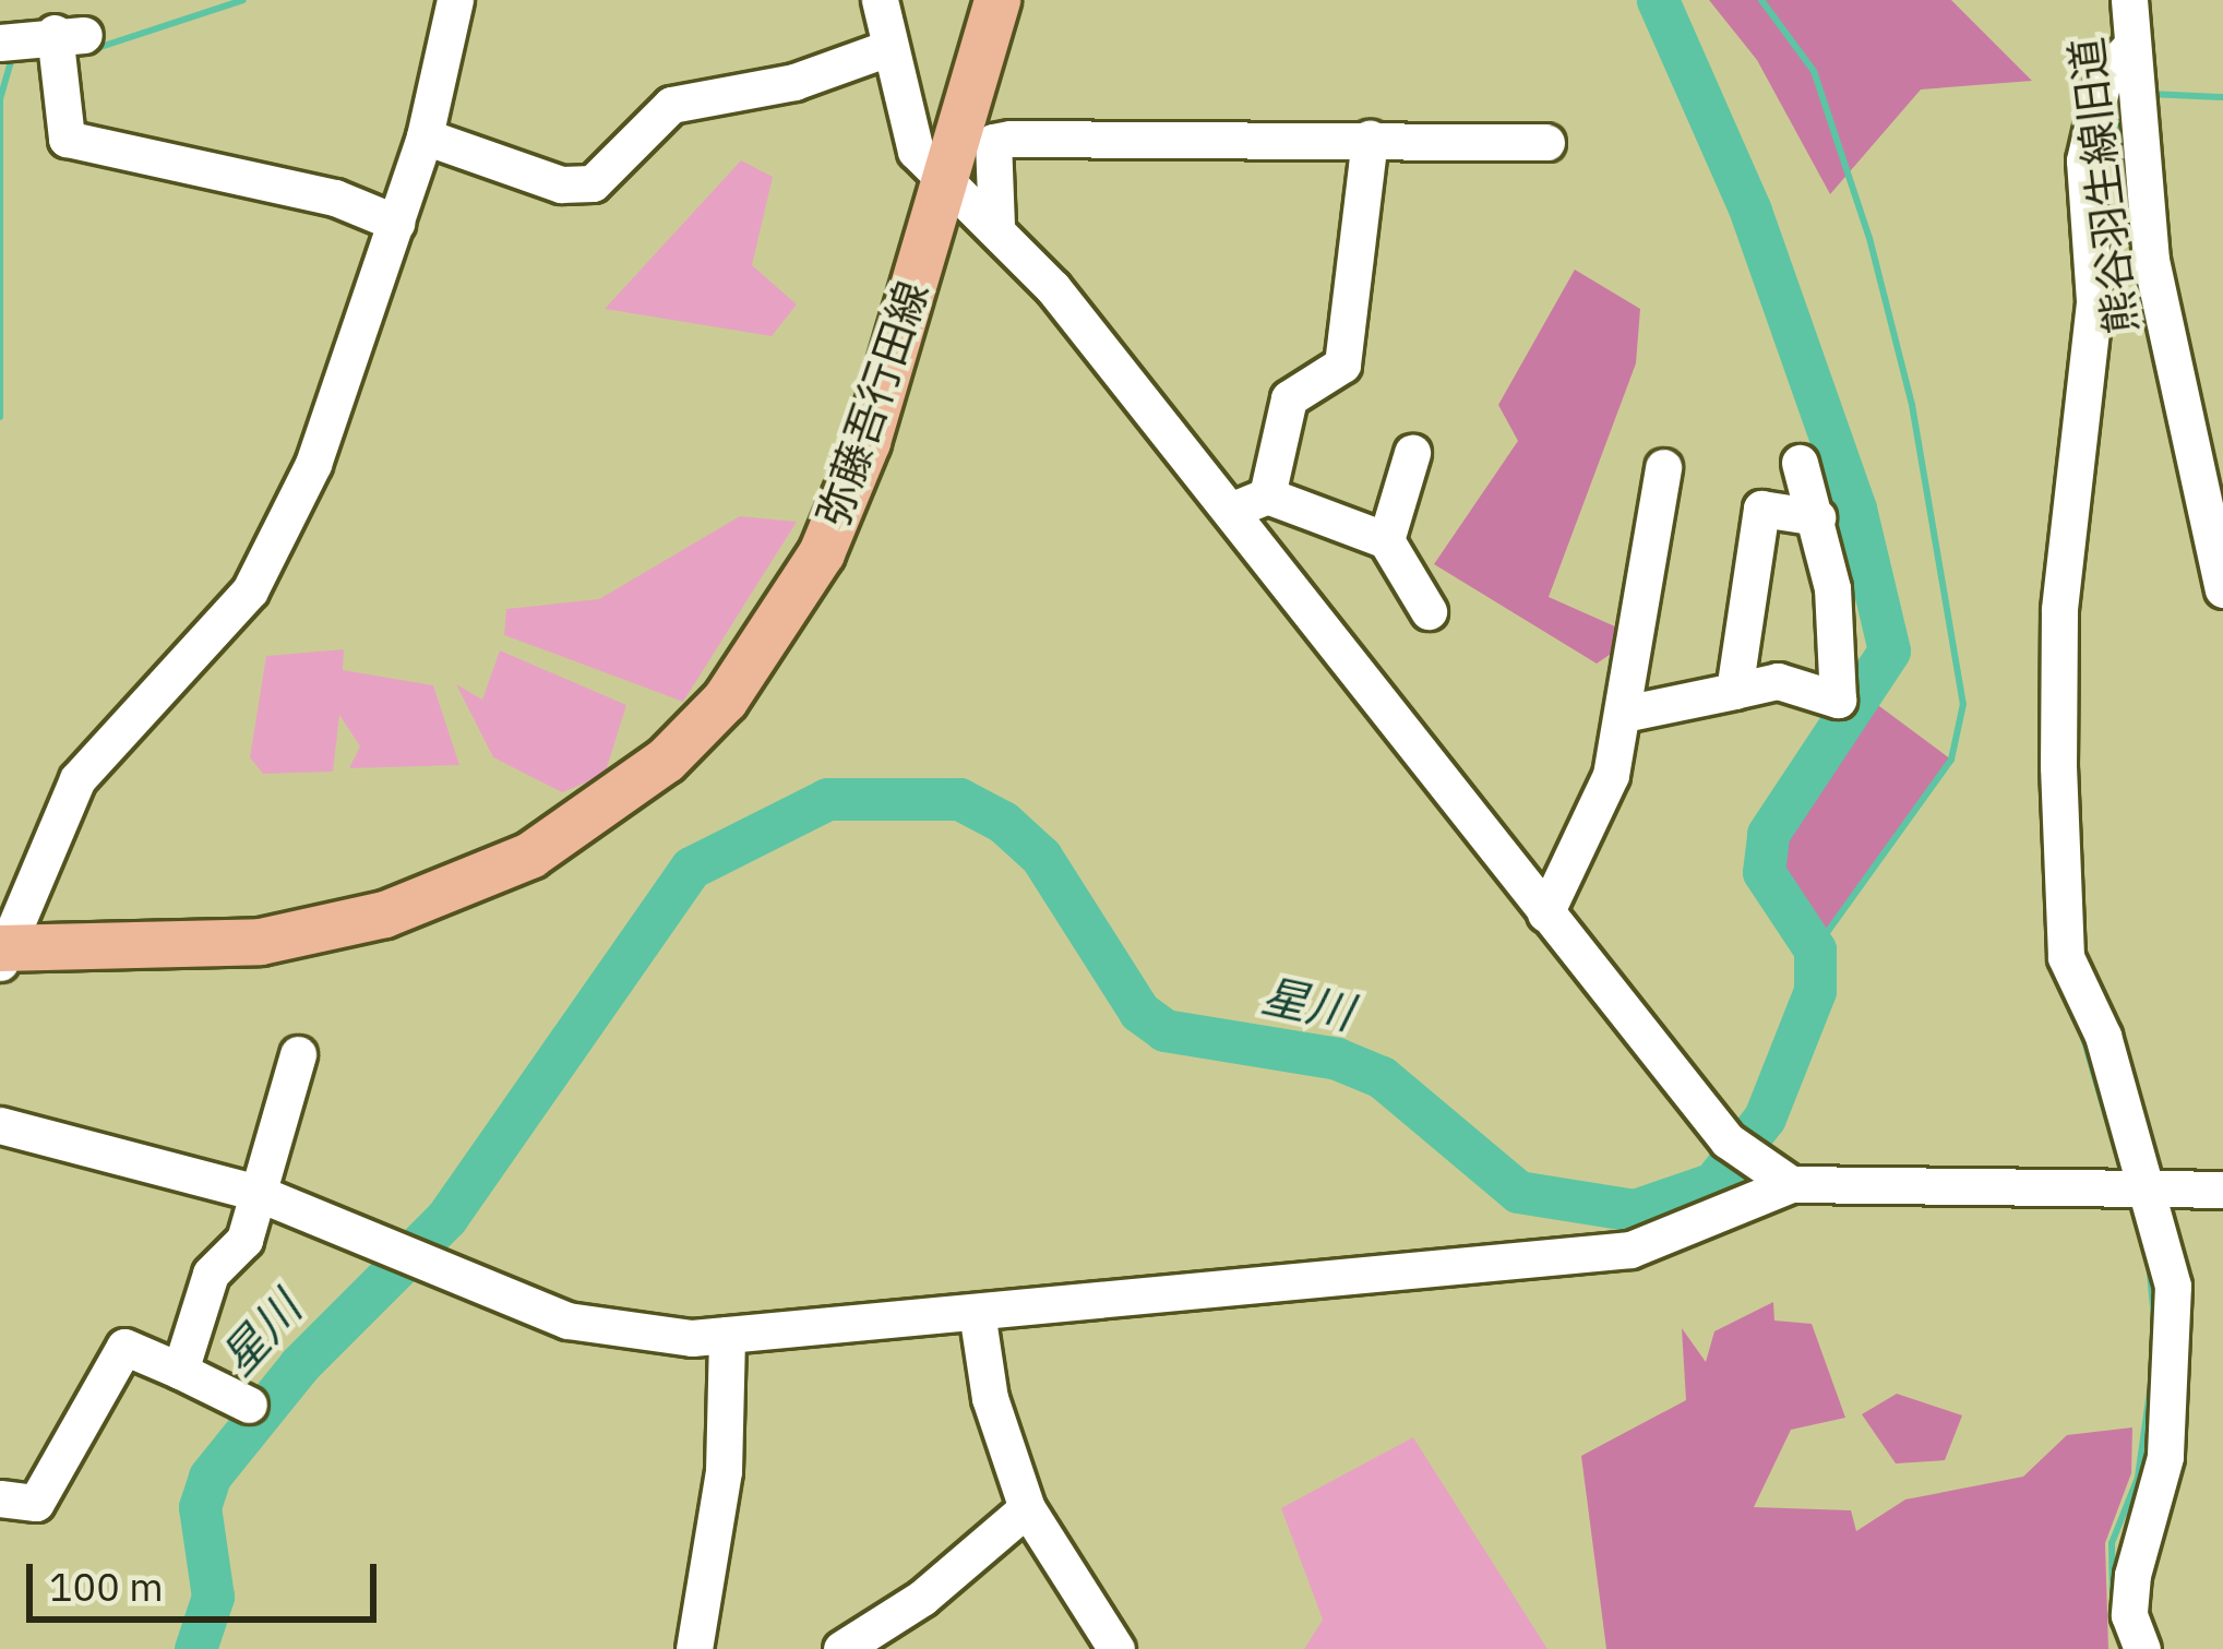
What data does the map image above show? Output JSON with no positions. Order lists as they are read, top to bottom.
{
  "streets": {
    "main road": ["弥藤吾行田線"],
    "street": ["熊谷羽生線旧道"]
  },
  "water": ["星川"],
  "scale_bar": "100 m"
}
